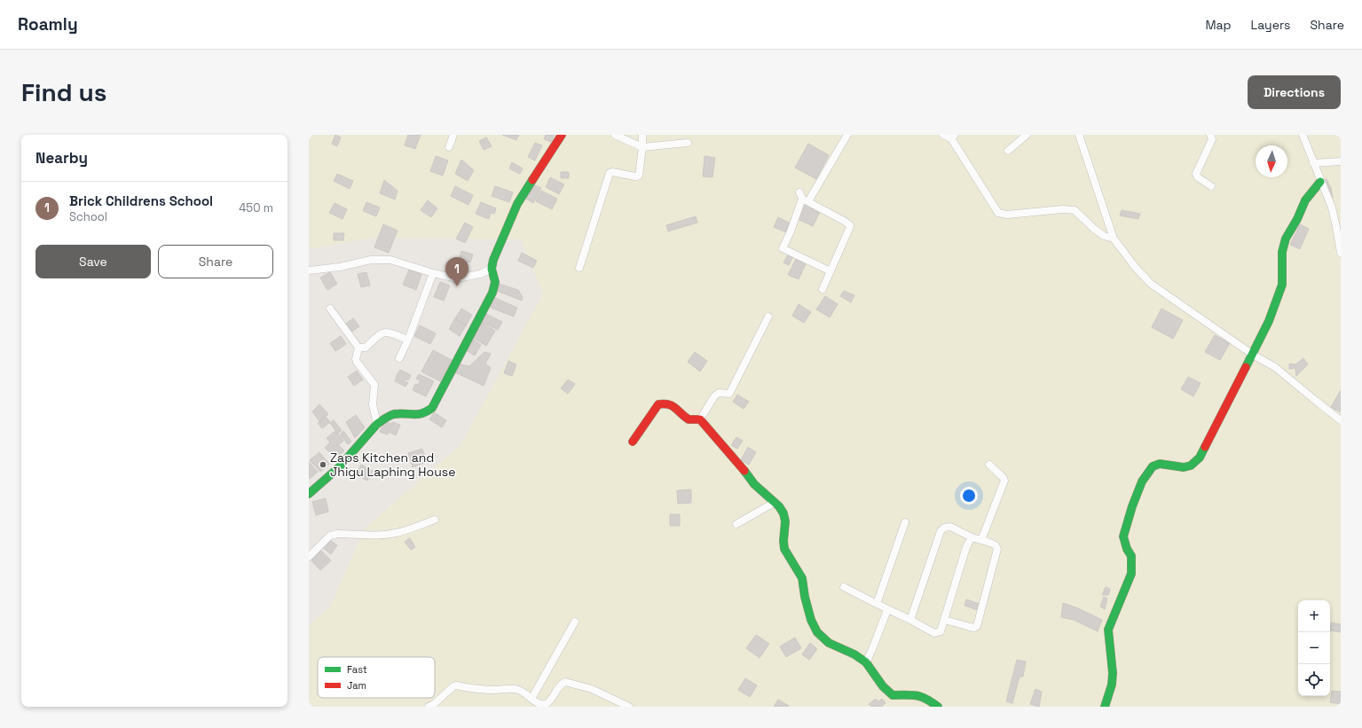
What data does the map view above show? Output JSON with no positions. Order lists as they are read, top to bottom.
{
  "places": ["Zaps Kitchen and Jhigu Laphing House"],
  "legend": ["Fast", "Jam"],
  "north": "bottom",
  "page": {
    "header": "Roamly",
    "nav": ["Map", "Layers", "Share"],
    "buttons": [
      "Directions",
      ["Save", "Share"]
    ],
    "title": "Find us",
    "heading": "Nearby",
    "list": [
      {
        "mark": "1",
        "name": "Brick Childrens School",
        "note": "School",
        "value": "450 m"
      }
    ],
    "pins": "1",
    "map_buttons": ["+", "−"]
  }
}
